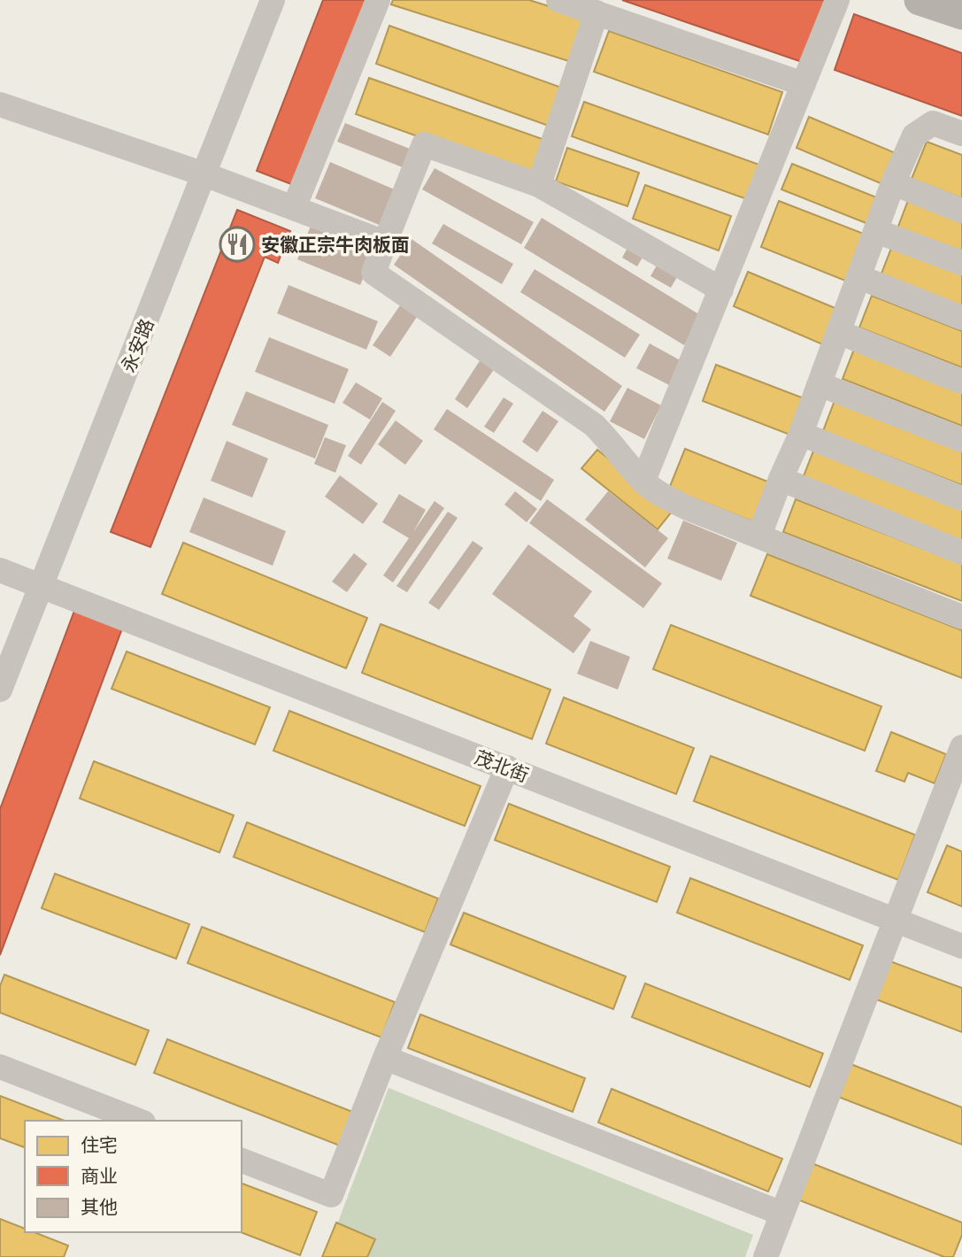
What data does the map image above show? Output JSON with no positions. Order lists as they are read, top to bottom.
{
  "streets": {
    "street": ["永安路", "茂北街"]
  },
  "crossings": [
    ["永安路", "茂北街"]
  ],
  "places": {
    "restaurant": ["安徽正宗牛肉板面"]
  },
  "legend": ["住宅", "商业", "其他"]
}
